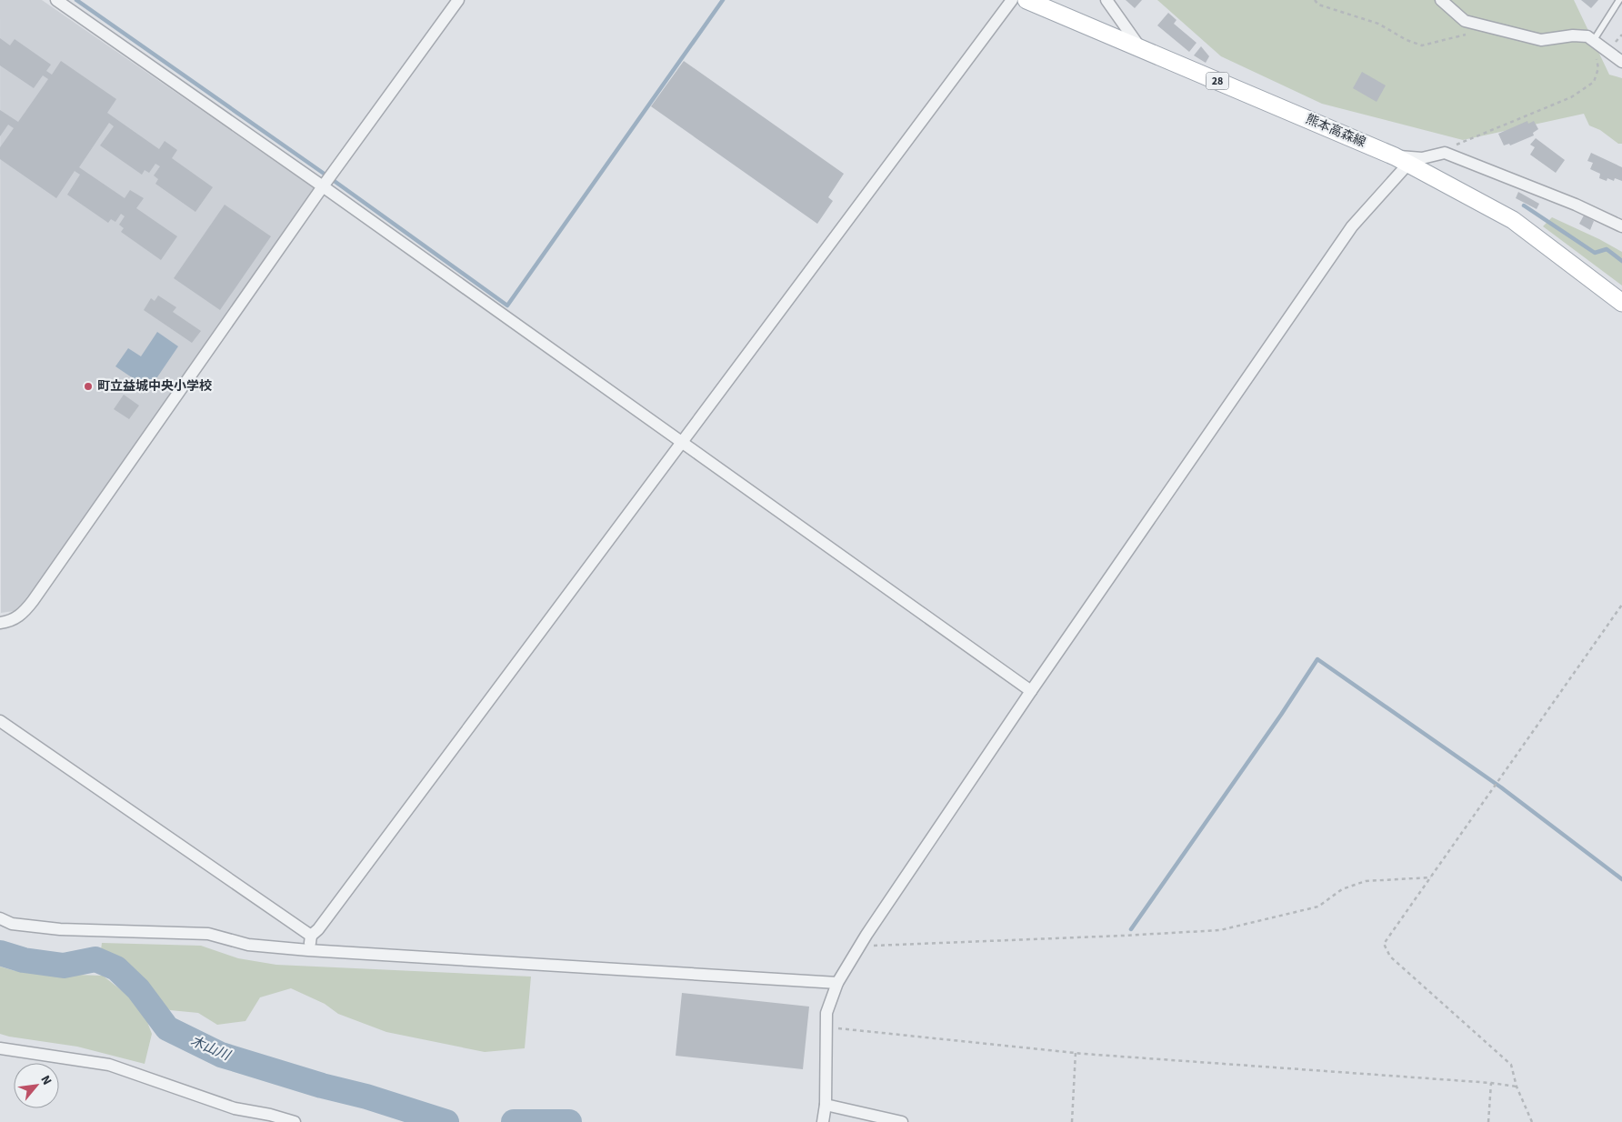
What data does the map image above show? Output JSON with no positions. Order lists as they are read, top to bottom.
{
  "streets": {
    "main road": ["28", "熊本高森線"]
  },
  "water": ["木山川"],
  "places": ["町立益城中央小学校"],
  "north": "top right"
}
